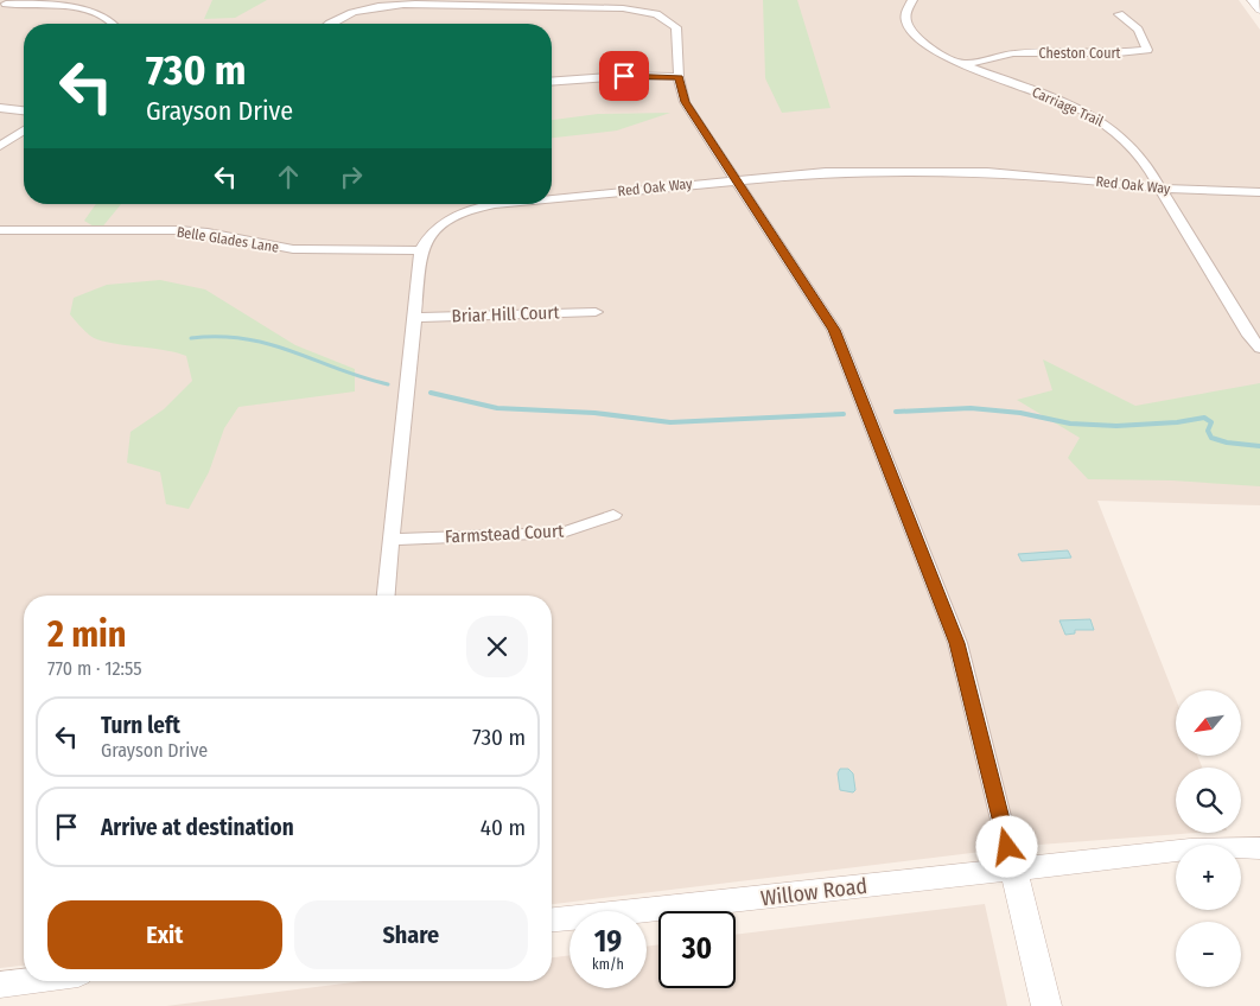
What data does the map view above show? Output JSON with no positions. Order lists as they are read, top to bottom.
{
  "streets": {
    "street": [
      "Cheston Court",
      "Carriage Trail",
      "Red Oak Way",
      "Belle Glades Lane",
      "Briar Hill Court",
      "Farmstead Court",
      "Willow Road"
    ]
  },
  "crossings": [
    ["Cheston Court", "Carriage Trail"],
    ["Carriage Trail", "Red Oak Way"],
    ["Red Oak Way", "Belle Glades Lane"]
  ],
  "north": "bottom left",
  "page": {
    "turn": ["730 m", "Grayson Drive"],
    "heading": ["2 min", "770 m · 12:55"],
    "map_buttons": ["+", "−"],
    "list": [
      {
        "name": "Turn left",
        "note": "Grayson Drive",
        "value": "730 m"
      },
      {
        "name": "Arrive at destination",
        "value": "40 m"
      }
    ],
    "buttons": ["Exit", "Share"],
    "speed": "19 km/h",
    "limit": "30"
  }
}
